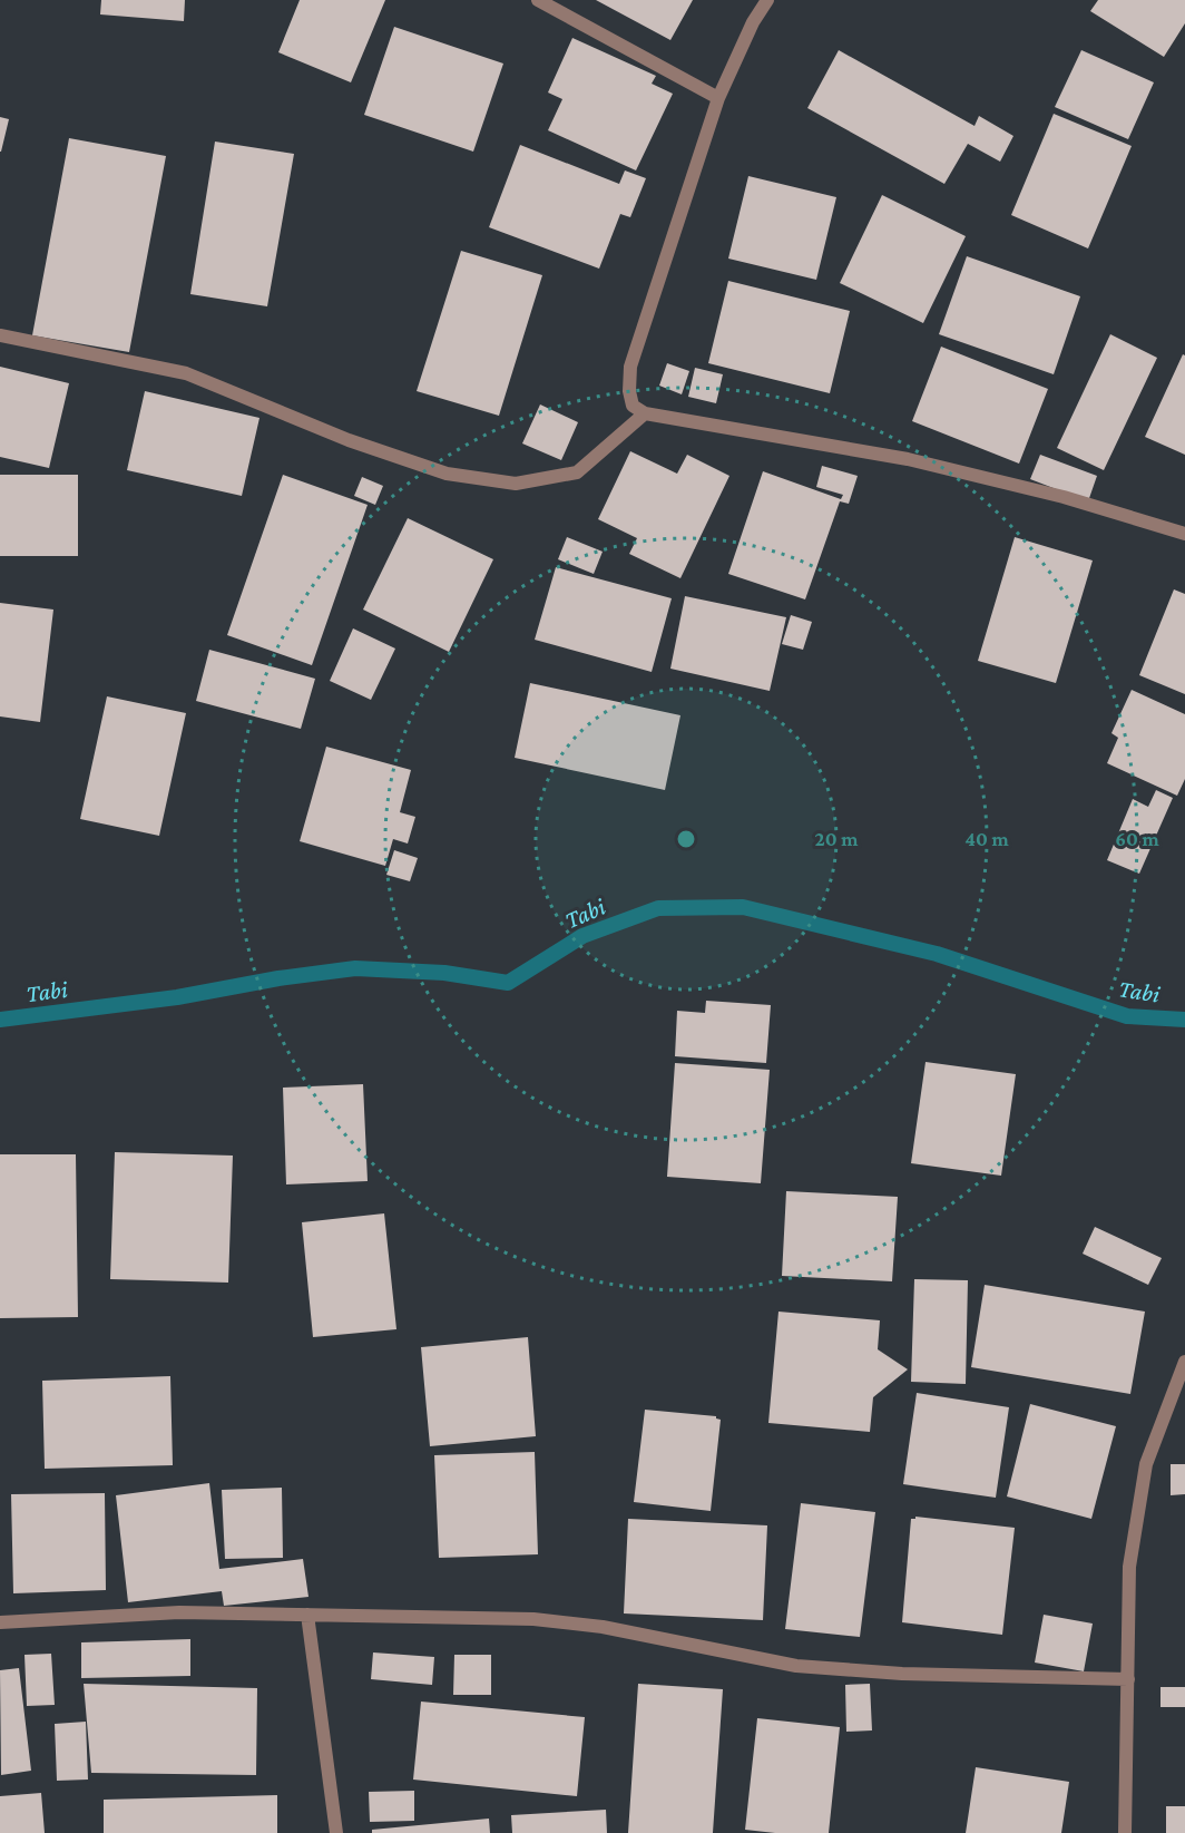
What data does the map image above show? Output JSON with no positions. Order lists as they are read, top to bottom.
{
  "water": ["Tabi"],
  "rings": ["20 m", "40 m", "60 m"]
}
